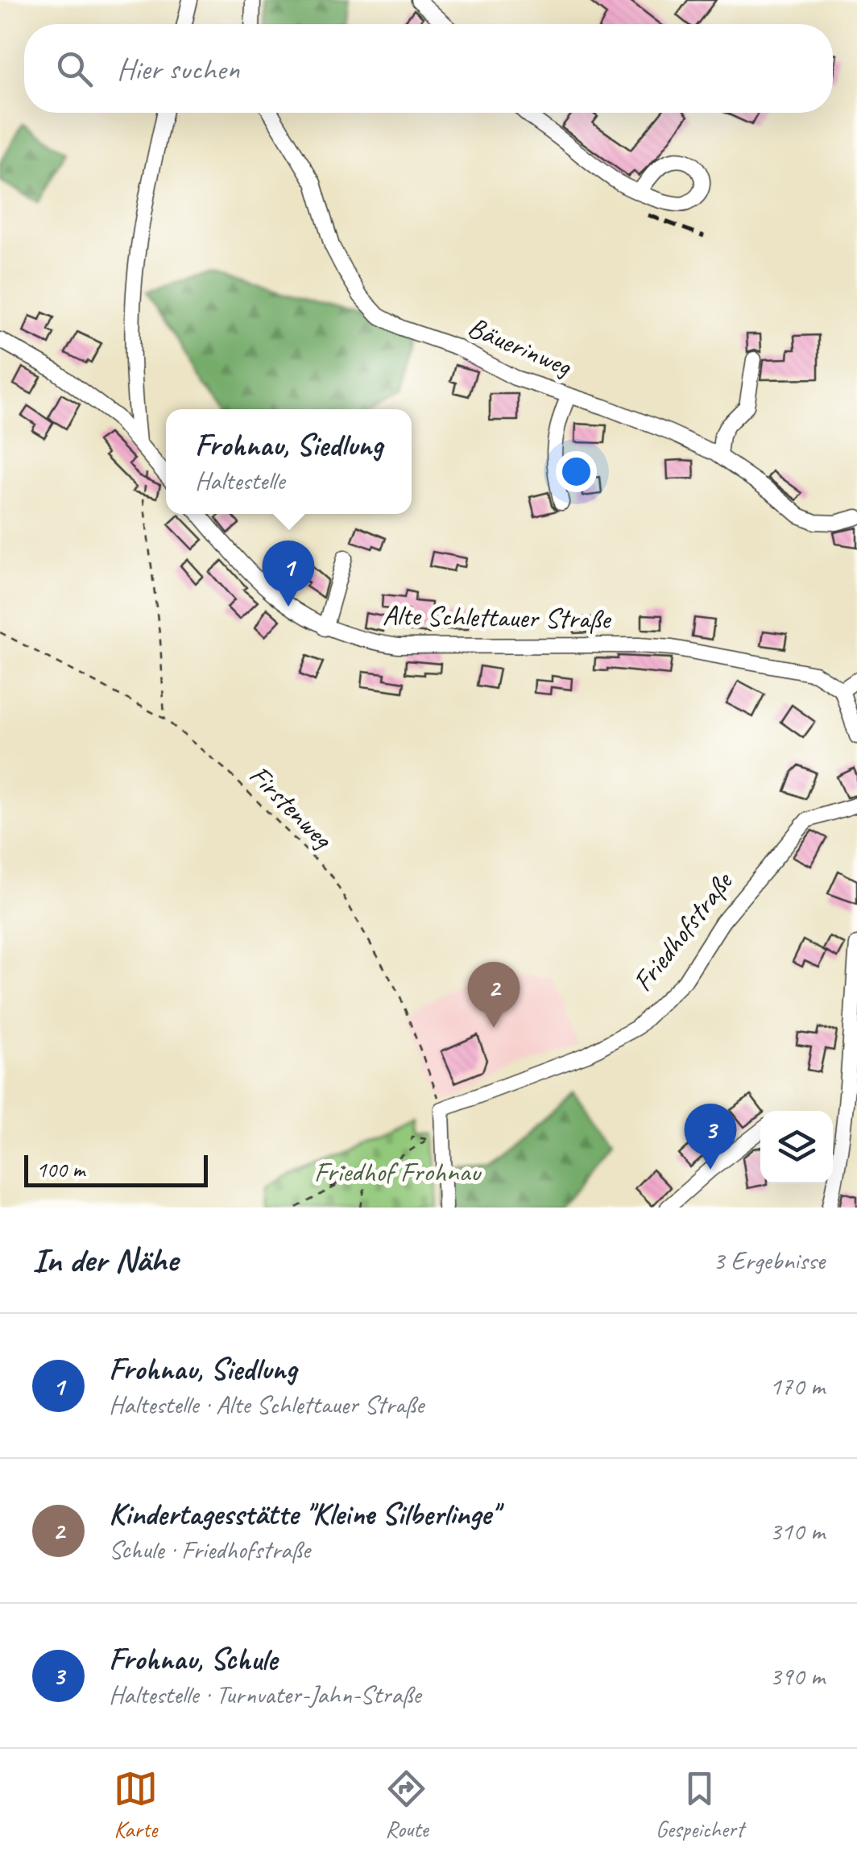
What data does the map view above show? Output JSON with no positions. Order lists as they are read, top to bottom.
{
  "streets": {
    "street": ["Bäuerinweg", "Alte Schlettauer Straße", "Friedhofstraße"],
    "path": ["Firstenweg"]
  },
  "crossings": [
    ["Firstenweg", "Friedhofstraße"]
  ],
  "parks": ["Friedhof Frohnau"],
  "scale_bar": "100 m",
  "page": {
    "search": "Hier suchen",
    "popup": ["Frohnau, Siedlung", "Haltestelle"],
    "pins": ["1", "2", "3"],
    "scale": "100 m",
    "heading": ["In der Nähe", "3 Ergebnisse"],
    "list": [
      {
        "mark": "1",
        "name": "Frohnau, Siedlung",
        "note": "Haltestelle · Alte Schlettauer Straße",
        "value": "170 m"
      },
      {
        "mark": "2",
        "name": "Kindertagesstätte \"Kleine Silberlinge\"",
        "note": "Schule · Friedhofstraße",
        "value": "310 m"
      },
      {
        "mark": "3",
        "name": "Frohnau, Schule",
        "note": "Haltestelle · Turnvater-Jahn-Straße",
        "value": "390 m"
      }
    ],
    "nav": ["Karte", "Route", "Gespeichert"]
  }
}
